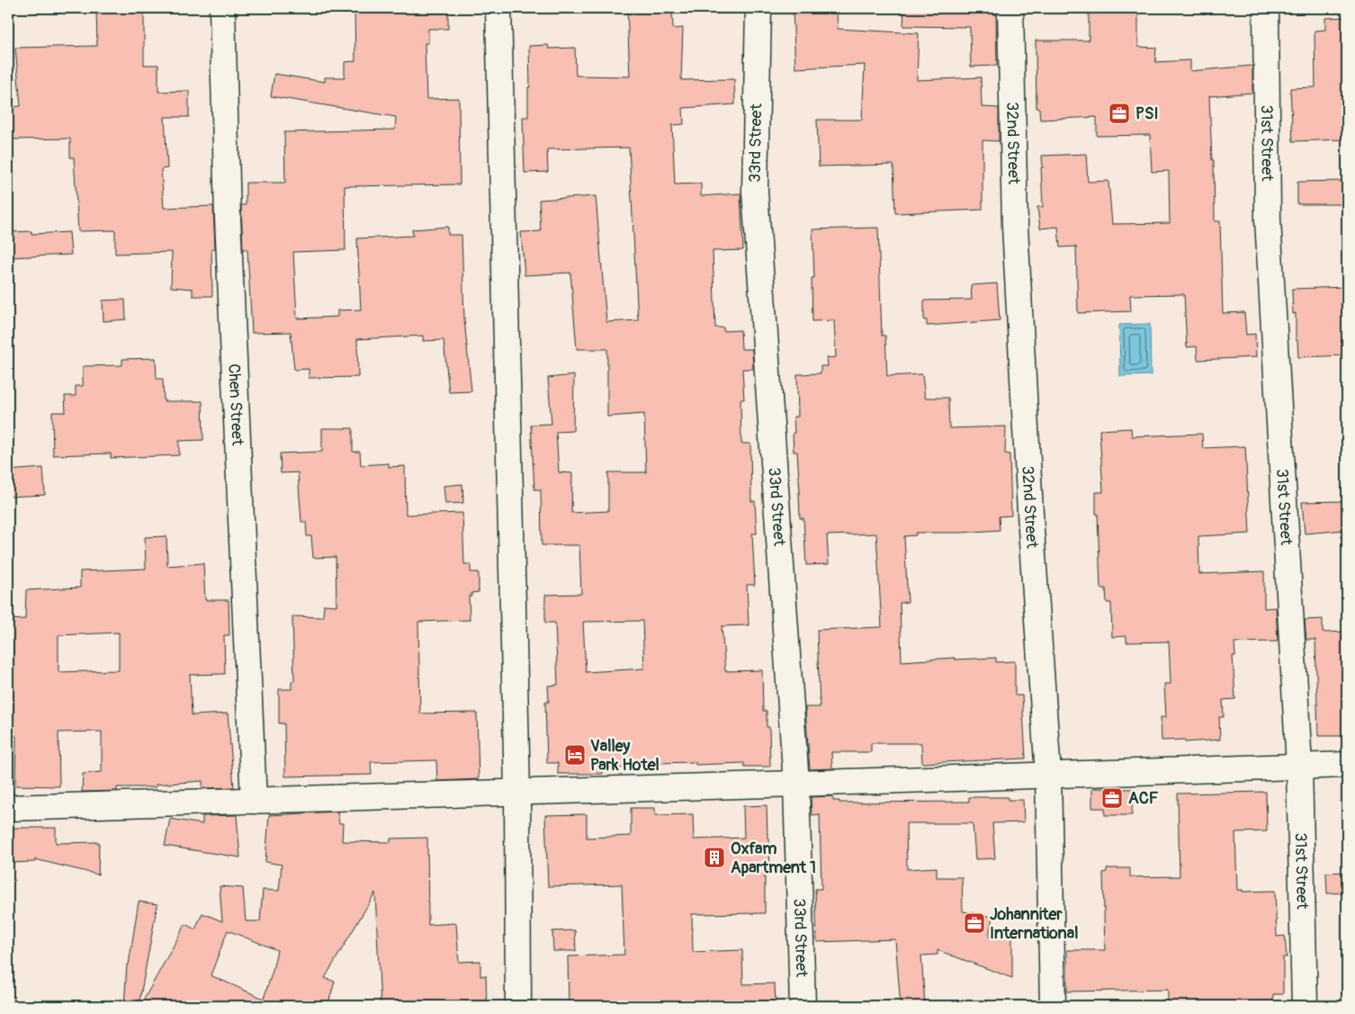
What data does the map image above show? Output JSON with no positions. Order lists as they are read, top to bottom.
{
  "streets": {
    "street": [
      "33rd Street",
      "32nd Street",
      "31st Street",
      "Chen Street"
    ]
  },
  "places": {
    "office": ["PSI", "ACF", "Johanniter International"],
    "hotel": ["Valley Park Hotel"],
    "building": ["Oxfam Apartment 1"]
  }
}
